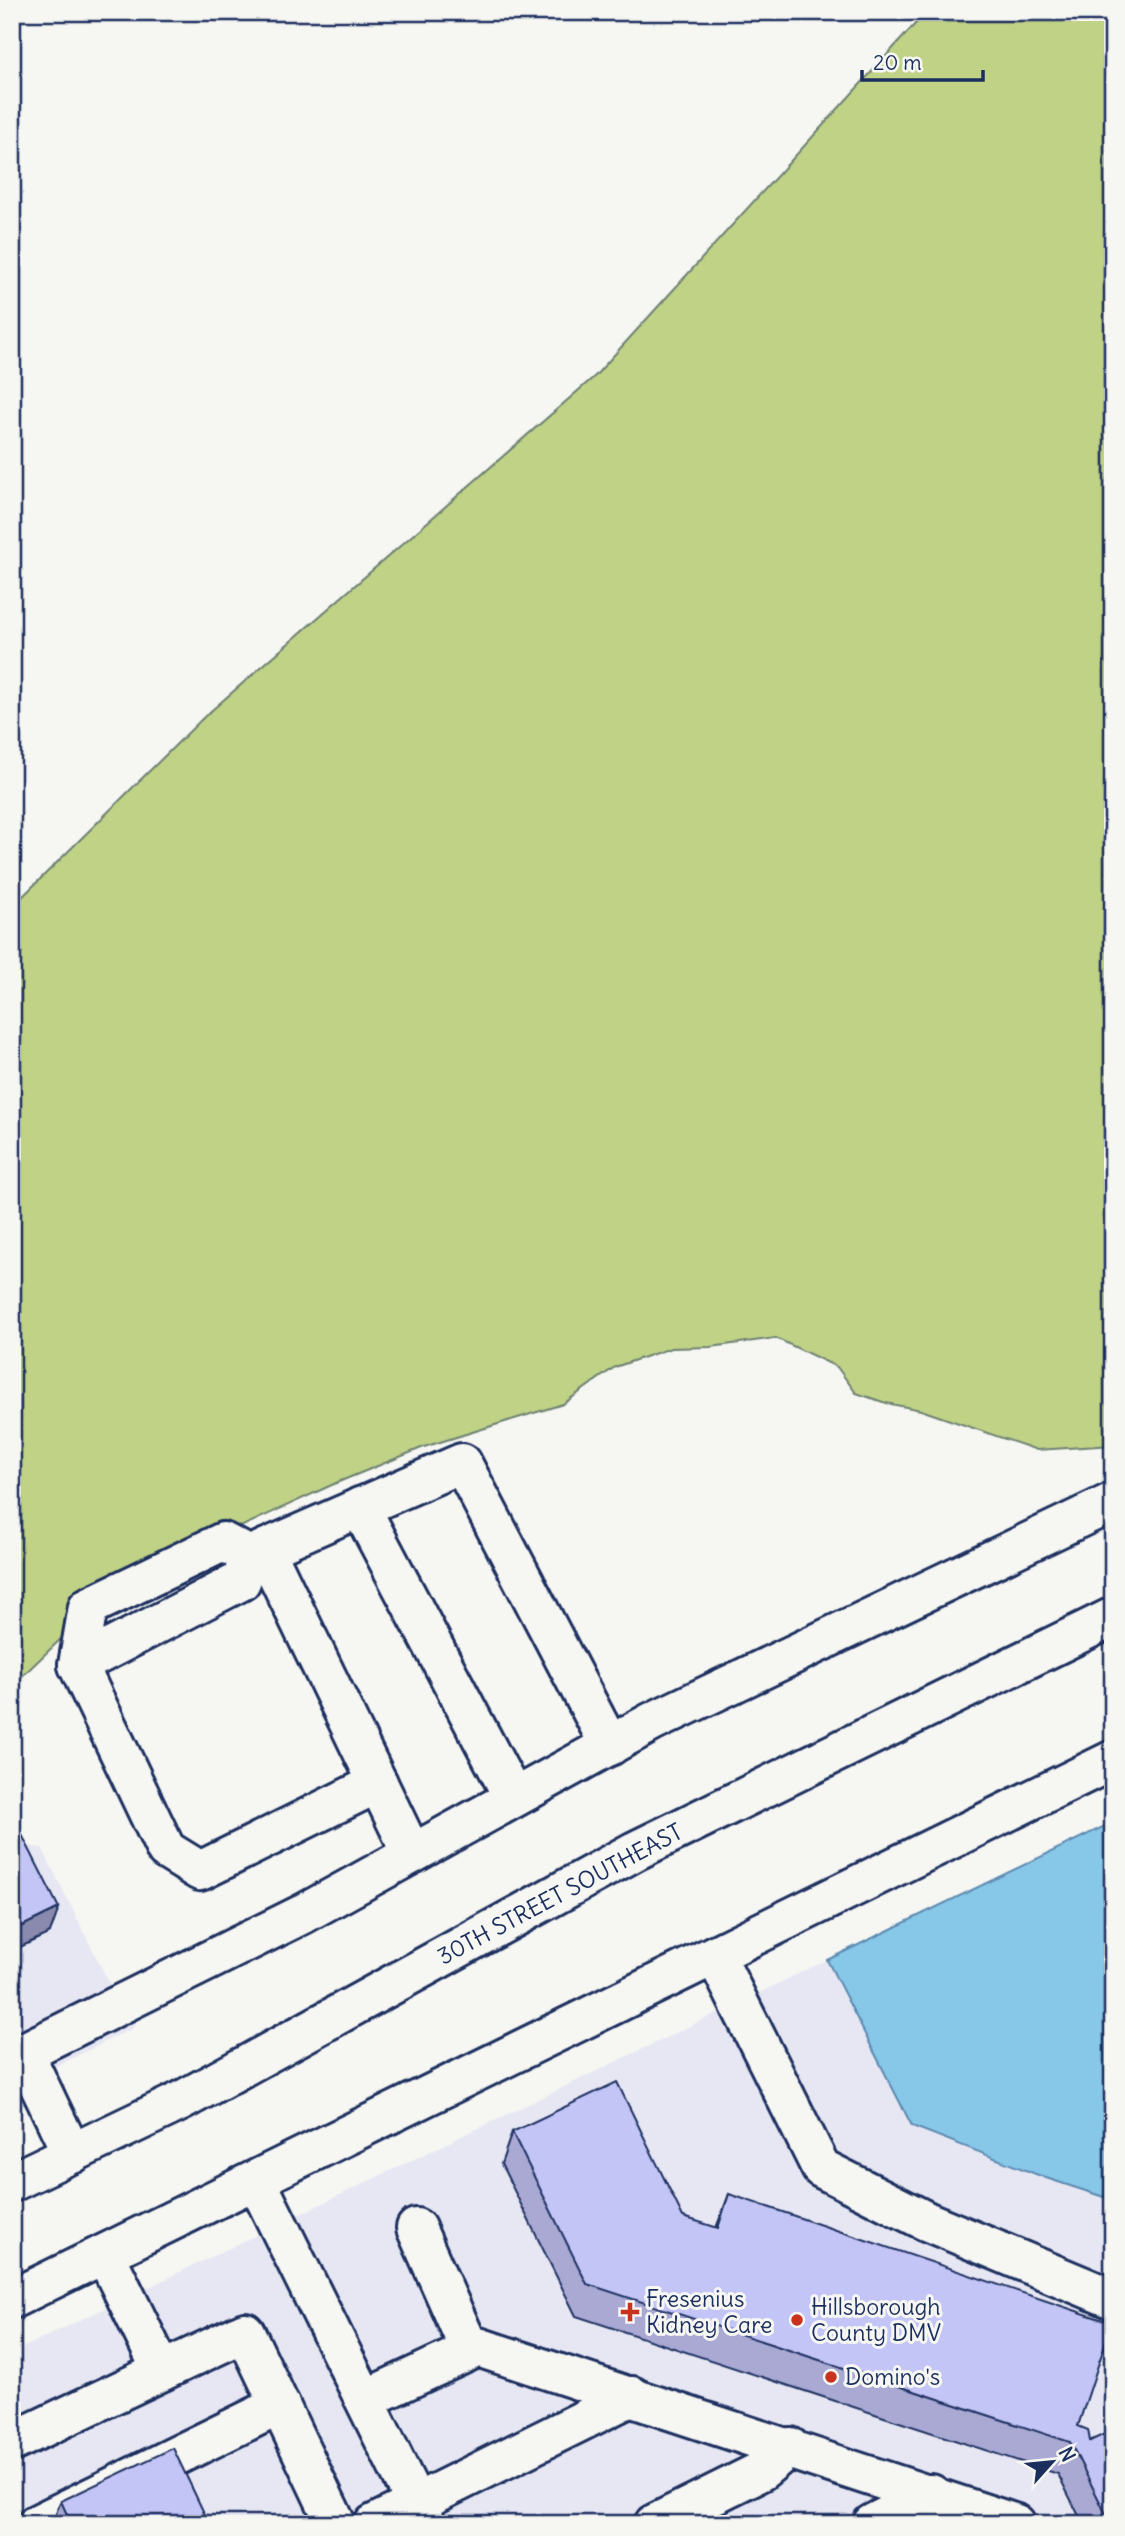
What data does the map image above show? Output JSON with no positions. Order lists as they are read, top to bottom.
{
  "streets": {
    "street": ["30TH STREET SOUTHEAST"]
  },
  "places": {
    "health": ["Fresenius Kidney Care"],
    "other": ["Hillsborough County DMV", "Domino's"]
  },
  "scale_bar": "20 m",
  "north": "top right"
}
